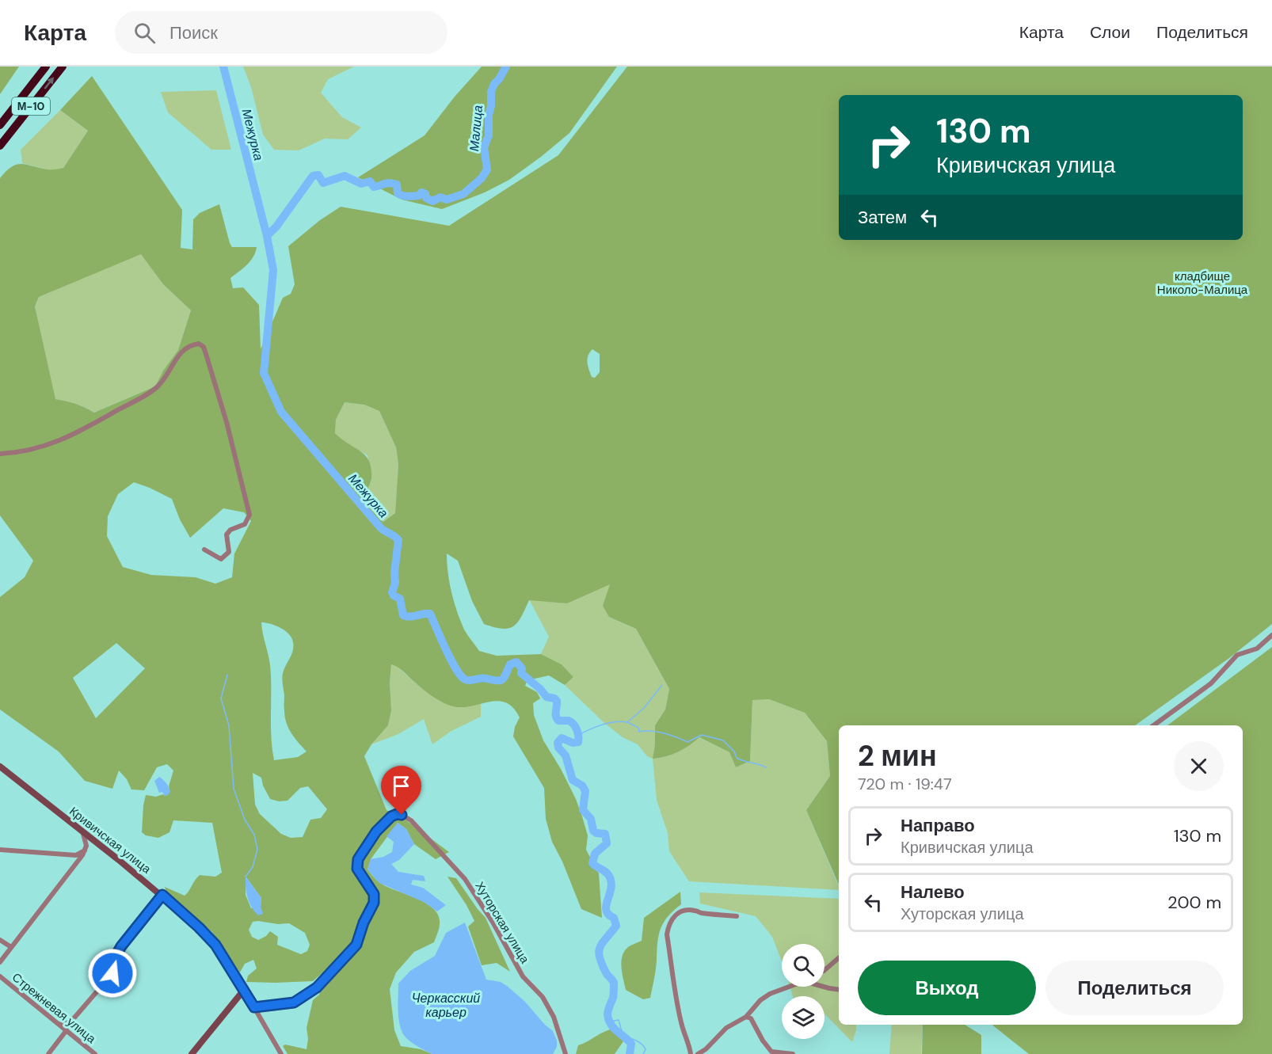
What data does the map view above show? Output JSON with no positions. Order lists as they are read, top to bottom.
{
  "streets": {
    "highway": ["М-10"],
    "street": ["Кривичская улица", "Хуторская улица", "Стрежневая улица"]
  },
  "crossings": [
    ["Кривичская улица", "Хуторская улица"]
  ],
  "water": ["Малица", "Межурка", "Черкасский карьер"],
  "parks": ["кладбище Николо-Малица"],
  "page": {
    "header": "Карта",
    "search": "Поиск",
    "nav": ["Карта", "Слои", "Поделиться"],
    "turn": ["130 m", "Кривичская улица"],
    "then": "Затем",
    "heading": ["2 мин", "720 m · 19:47"],
    "list": [
      {
        "name": "Направо",
        "note": "Кривичская улица",
        "value": "130 m"
      },
      {
        "name": "Налево",
        "note": "Хуторская улица",
        "value": "200 m"
      }
    ],
    "buttons": ["Выход", "Поделиться"]
  }
}
